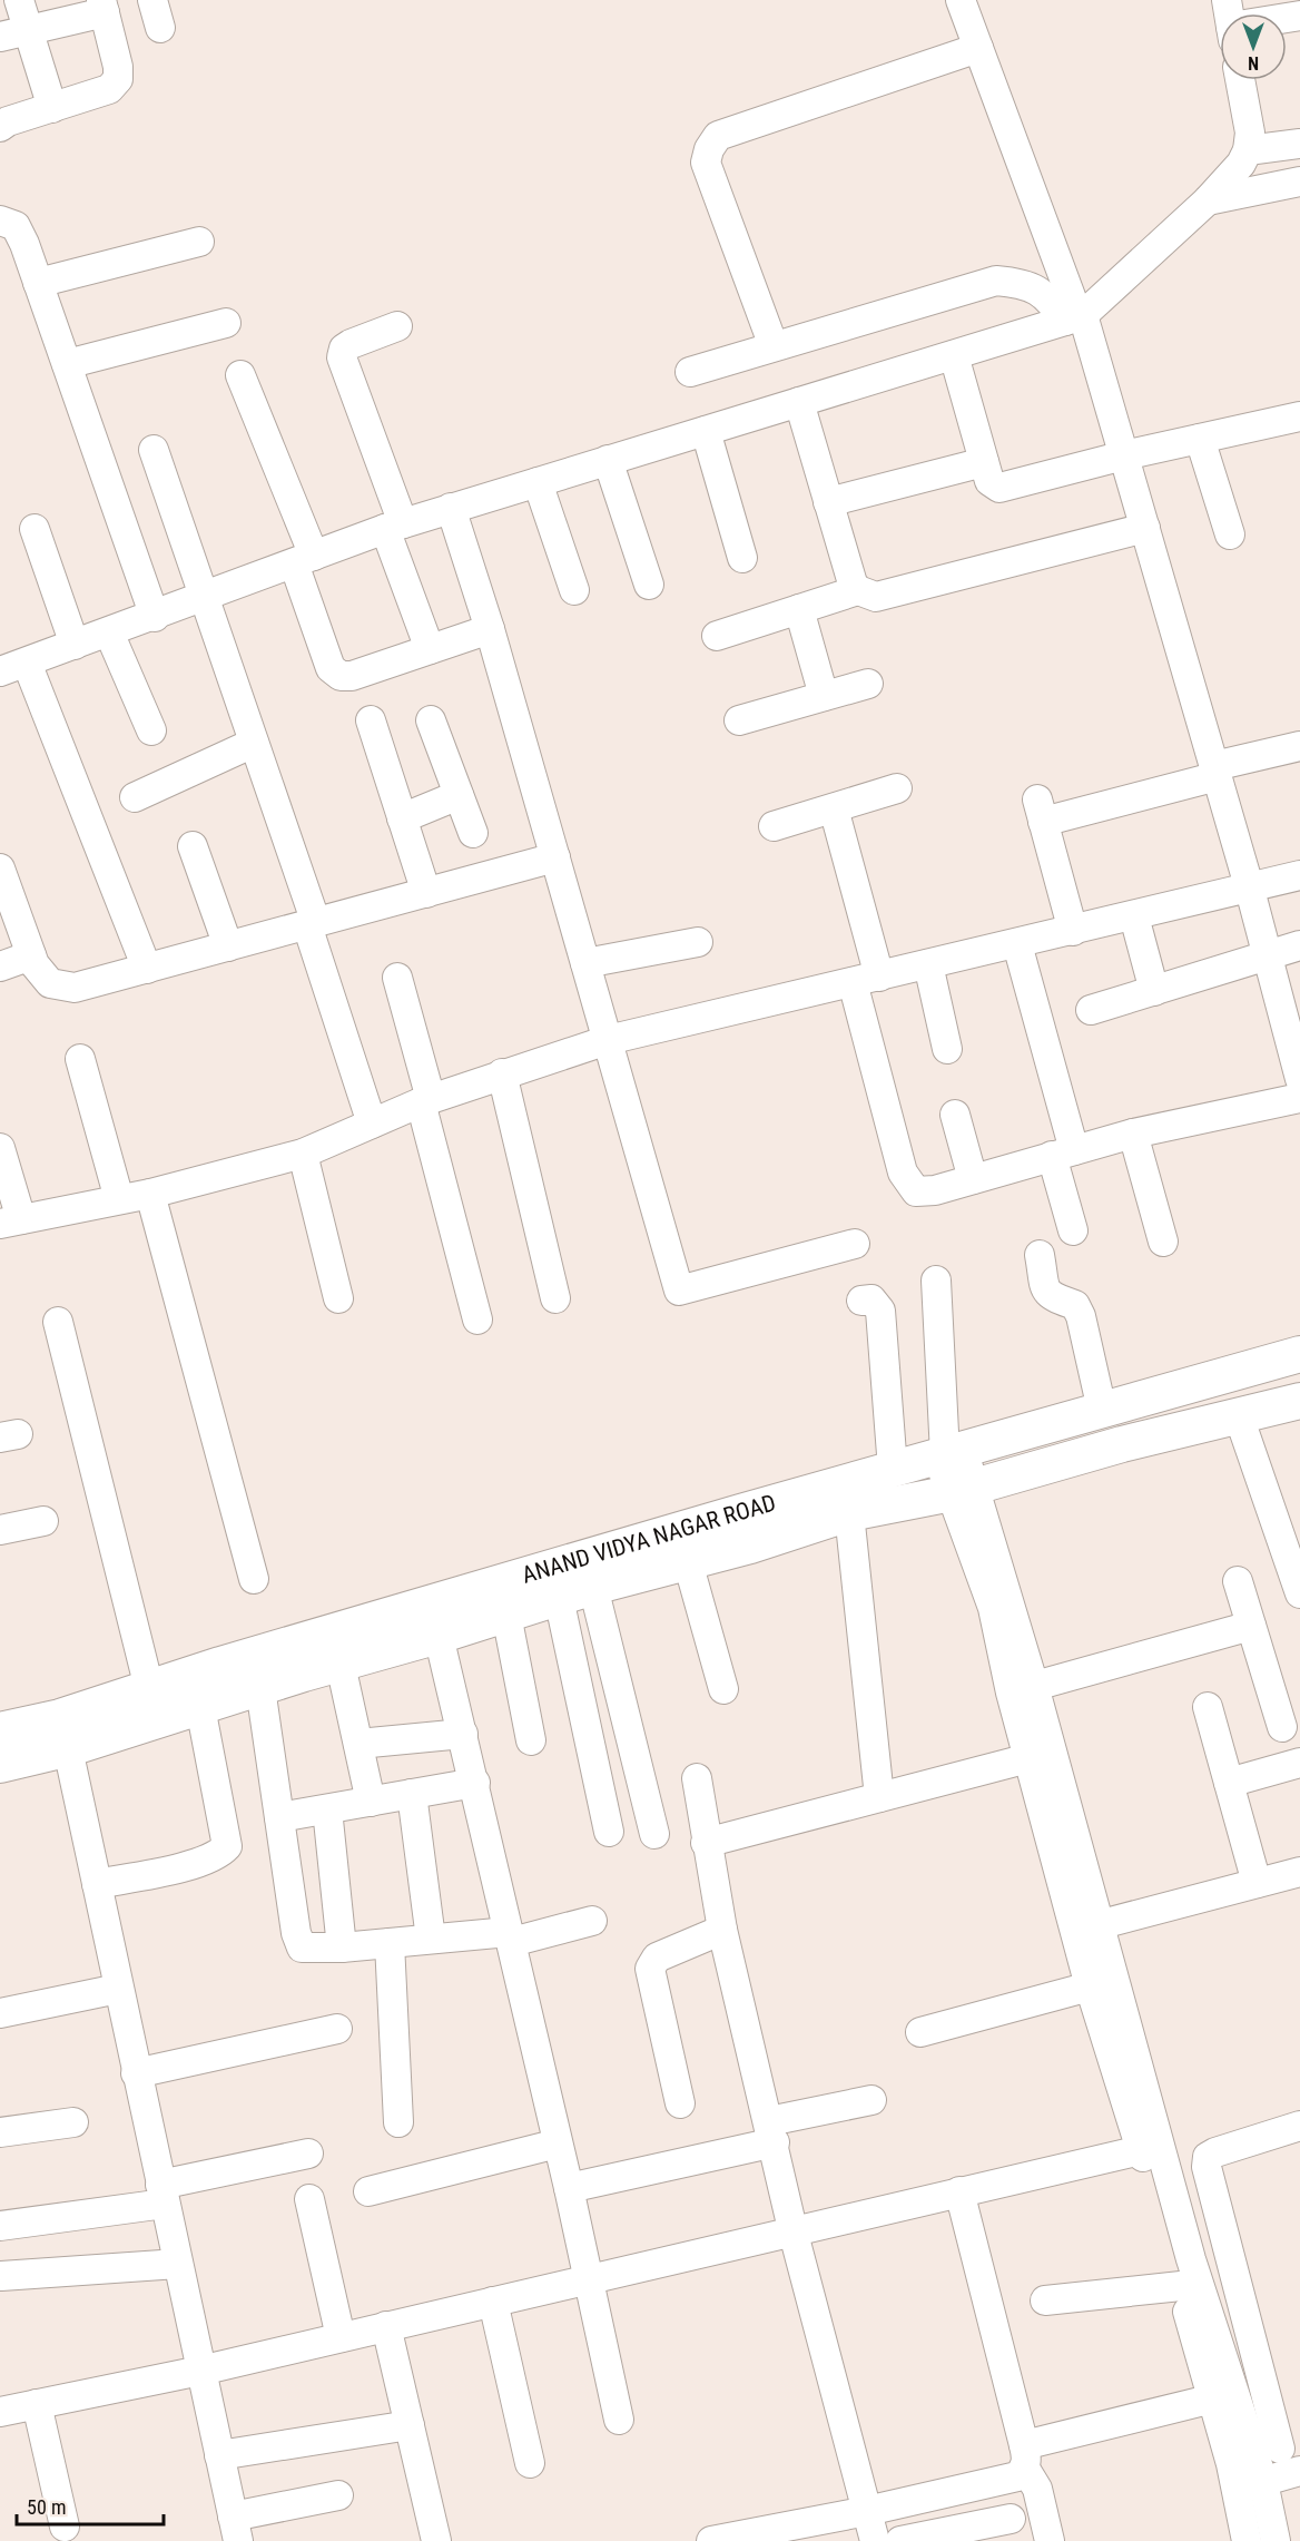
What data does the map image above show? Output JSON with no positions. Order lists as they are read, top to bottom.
{
  "streets": {
    "main road": ["ANAND VIDYA NAGAR ROAD"]
  },
  "scale_bar": "50 m",
  "north": "bottom"
}
